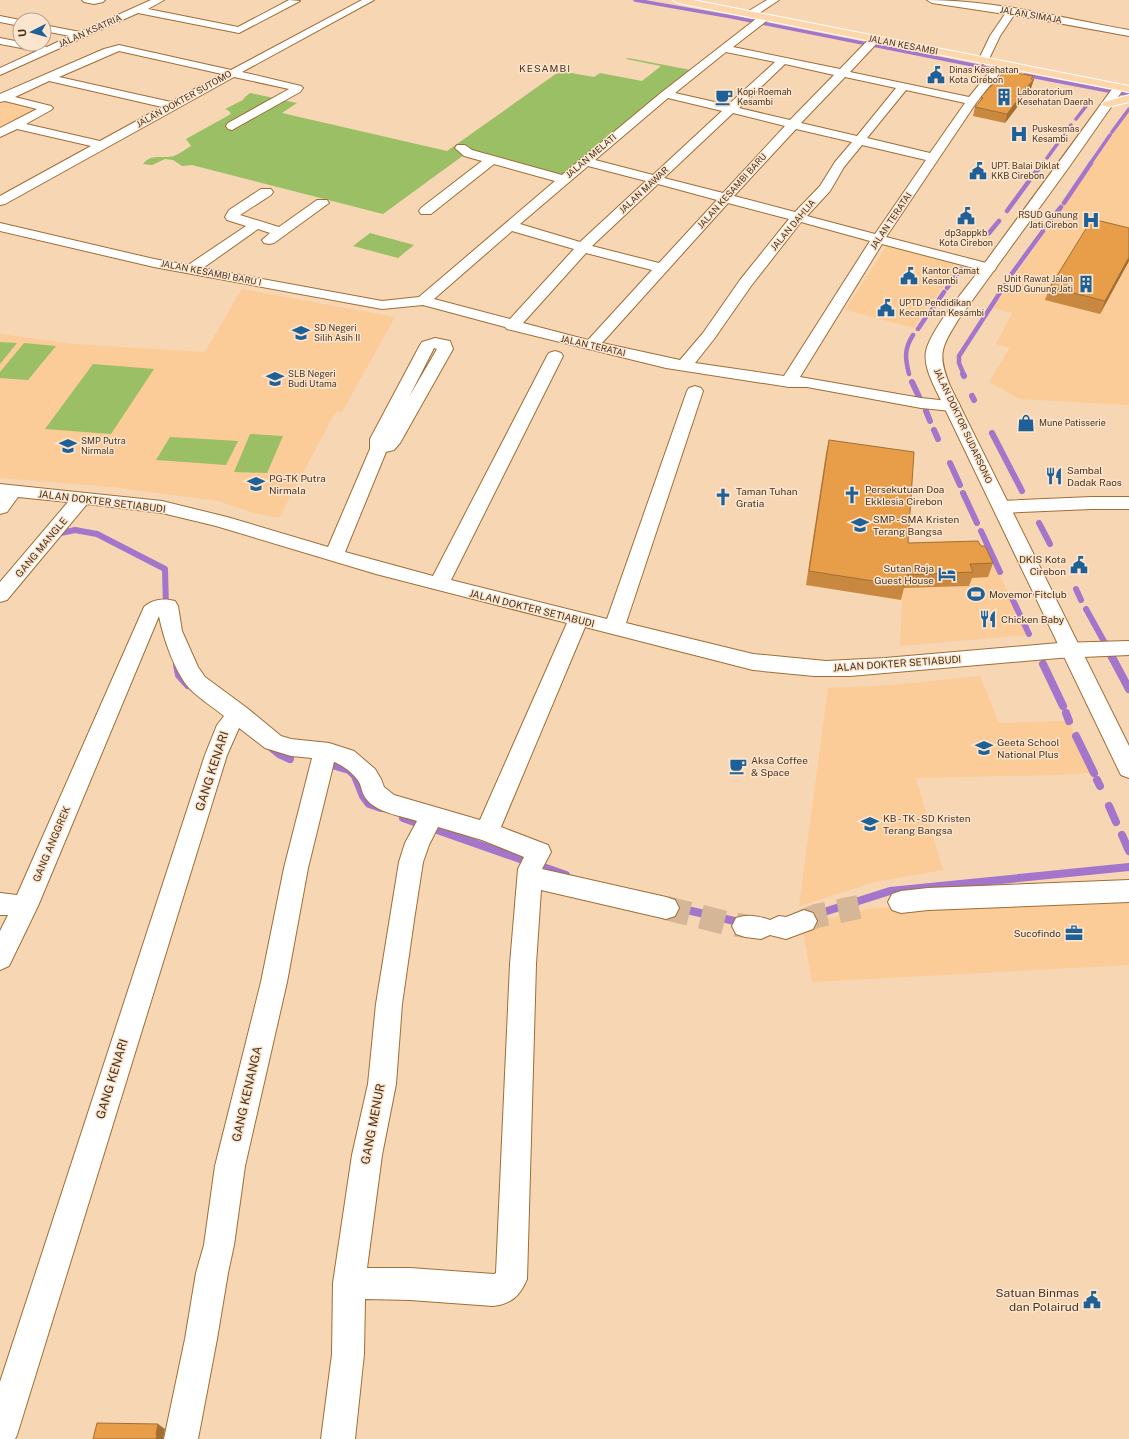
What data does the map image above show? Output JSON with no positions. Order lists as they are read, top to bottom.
{
  "streets": {
    "main road": ["JALAN KESAMBI"],
    "street": [
      "JALAN SIMAJA",
      "JALAN KSATRIA",
      "JALAN DOKTER SUTOMO",
      "JALAN MELATI",
      "JALAN MAWAR",
      "JALAN KESAMBI BARU",
      "JALAN TERATAI",
      "JALAN DAHLIA",
      "JALAN KESAMBI BARU I",
      "JALAN DOKTOR SUDARSONO",
      "JALAN DOKTER SETIABUDI",
      "GANG MANGLE",
      "GANG KENARI",
      "GANG ANGGREK",
      "GANG KENANGA",
      "GANG MENUR"
    ]
  },
  "crossings": [
    ["JALAN KESAMBI", "JALAN MELATI"],
    ["JALAN KESAMBI", "JALAN KESAMBI BARU"],
    ["JALAN KESAMBI", "JALAN TERATAI"],
    ["JALAN KESAMBI", "JALAN DOKTOR SUDARSONO"],
    ["JALAN MELATI", "JALAN TERATAI"],
    ["JALAN MELATI", "JALAN KESAMBI BARU I"],
    ["JALAN MAWAR", "JALAN TERATAI"],
    ["JALAN KESAMBI BARU", "JALAN TERATAI"],
    ["JALAN TERATAI", "JALAN DAHLIA"],
    ["JALAN TERATAI", "JALAN KESAMBI BARU I"],
    ["JALAN TERATAI", "JALAN DOKTOR SUDARSONO"],
    ["JALAN DOKTOR SUDARSONO", "JALAN DOKTER SETIABUDI"],
    ["JALAN DOKTER SETIABUDI", "GANG MANGLE"],
    ["GANG KENARI", "GANG ANGGREK"]
  ],
  "districts": ["KESAMBI"],
  "places": {
    "public building": [
      "Dinas Kesehatan Kota Cirebon",
      "UPT. Balai Diklat KKB Cirebon",
      "dp3appkb Kota Cirebon",
      "Kantor Camat Kesambi",
      "UPTD Pendidikan Kecamatan Kesambi",
      "DKIS Kota Cirebon",
      "Satuan Binmas dan Polairud"
    ],
    "cafe": ["Kopi Roemah Kesambi", "Aksa Coffee & Space"],
    "building": ["Laboratorium Kesehatan Daerah", "Unit Rawat Jalan RSUD Gunung Jati"],
    "hospital": ["Puskesmas Kesambi", "RSUD Gunung Jati Cirebon"],
    "school or university": [
      "SD Negeri Silih Asih II",
      "SLB Negeri Budi Utama",
      "SMP Putra Nirmala",
      "PG-TK Putra Nirmala",
      "SMP - SMA Kristen Terang Bangsa",
      "Geeta School National Plus",
      "KB - TK - SD Kristen Terang Bangsa"
    ],
    "shop": ["Mune Patisserie"],
    "restaurant": ["Sambal Dadak Raos", "Chicken Baby"],
    "church": ["Persekutuan Doa Ekklesia Cirebon", "Taman Tuhan Gratia"],
    "hotel": ["Sutan Raja Guest House"],
    "sports": ["Movemor Fitclub"],
    "office": ["Sucofindo"]
  },
  "north": "left"
}
